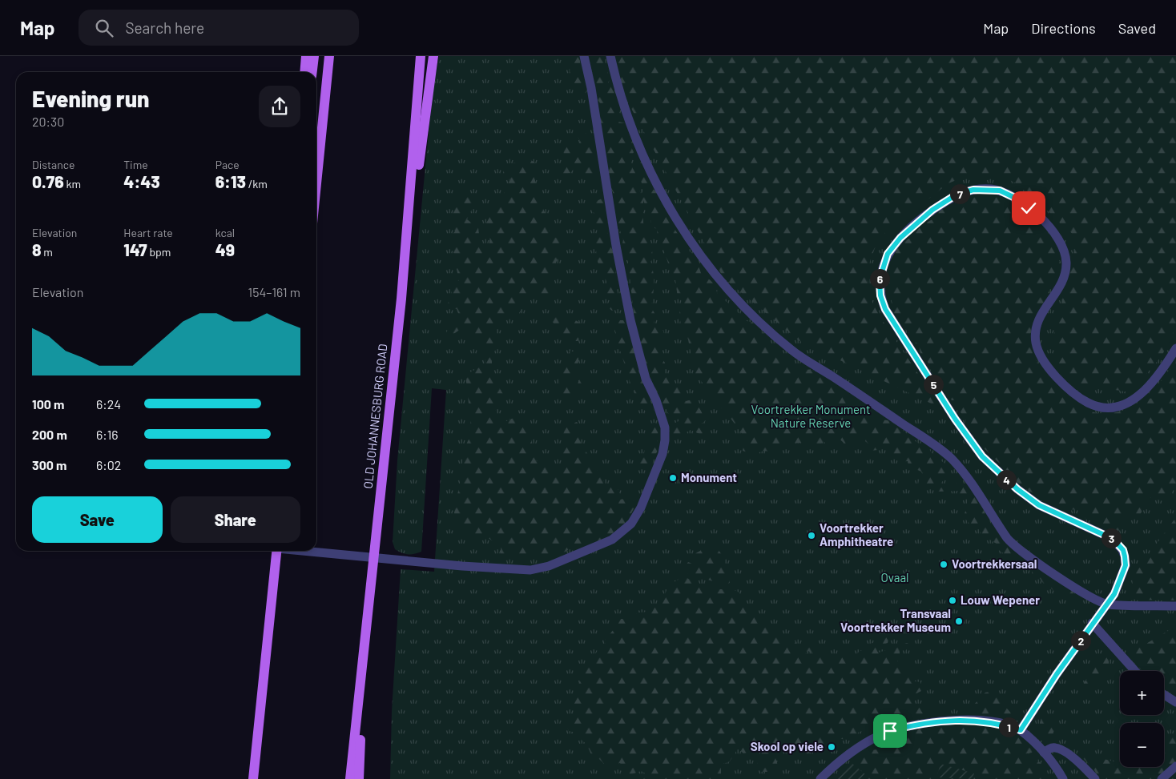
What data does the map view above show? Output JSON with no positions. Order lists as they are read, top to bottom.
{
  "streets": {
    "main road": ["OLD JOHANNESBURG ROAD"]
  },
  "parks": ["Voortrekker Monument Nature Reserve", "Ovaal"],
  "places": [
    "Monument",
    "Voortrekker Amphitheatre",
    "Voortrekkersaal",
    "Louw Wepener",
    "Transvaal Voortrekker Museum",
    "Skool op viele"
  ],
  "page": {
    "header": "Map",
    "search": "Search here",
    "nav": ["Map", "Directions", "Saved"],
    "heading": ["Evening run", "20:30"],
    "stats": [
      ["Distance", "0.76 km"],
      ["Time", "4:43"],
      ["Pace", "6:13 /km"],
      ["Elevation", "8 m"],
      ["Heart rate", "147 bpm"],
      ["kcal", "49"]
    ],
    "pins": [
      "7",
      "6",
      "5",
      "4",
      "3",
      "2",
      "1"
    ],
    "chart": ["Elevation", "154–161 m"],
    "list": [
      {
        "name": "100 m",
        "note": "6:24"
      },
      {
        "name": "200 m",
        "note": "6:16"
      },
      {
        "name": "300 m",
        "note": "6:02"
      }
    ],
    "buttons": ["Save", "Share"],
    "map_buttons": ["+", "−"]
  }
}
